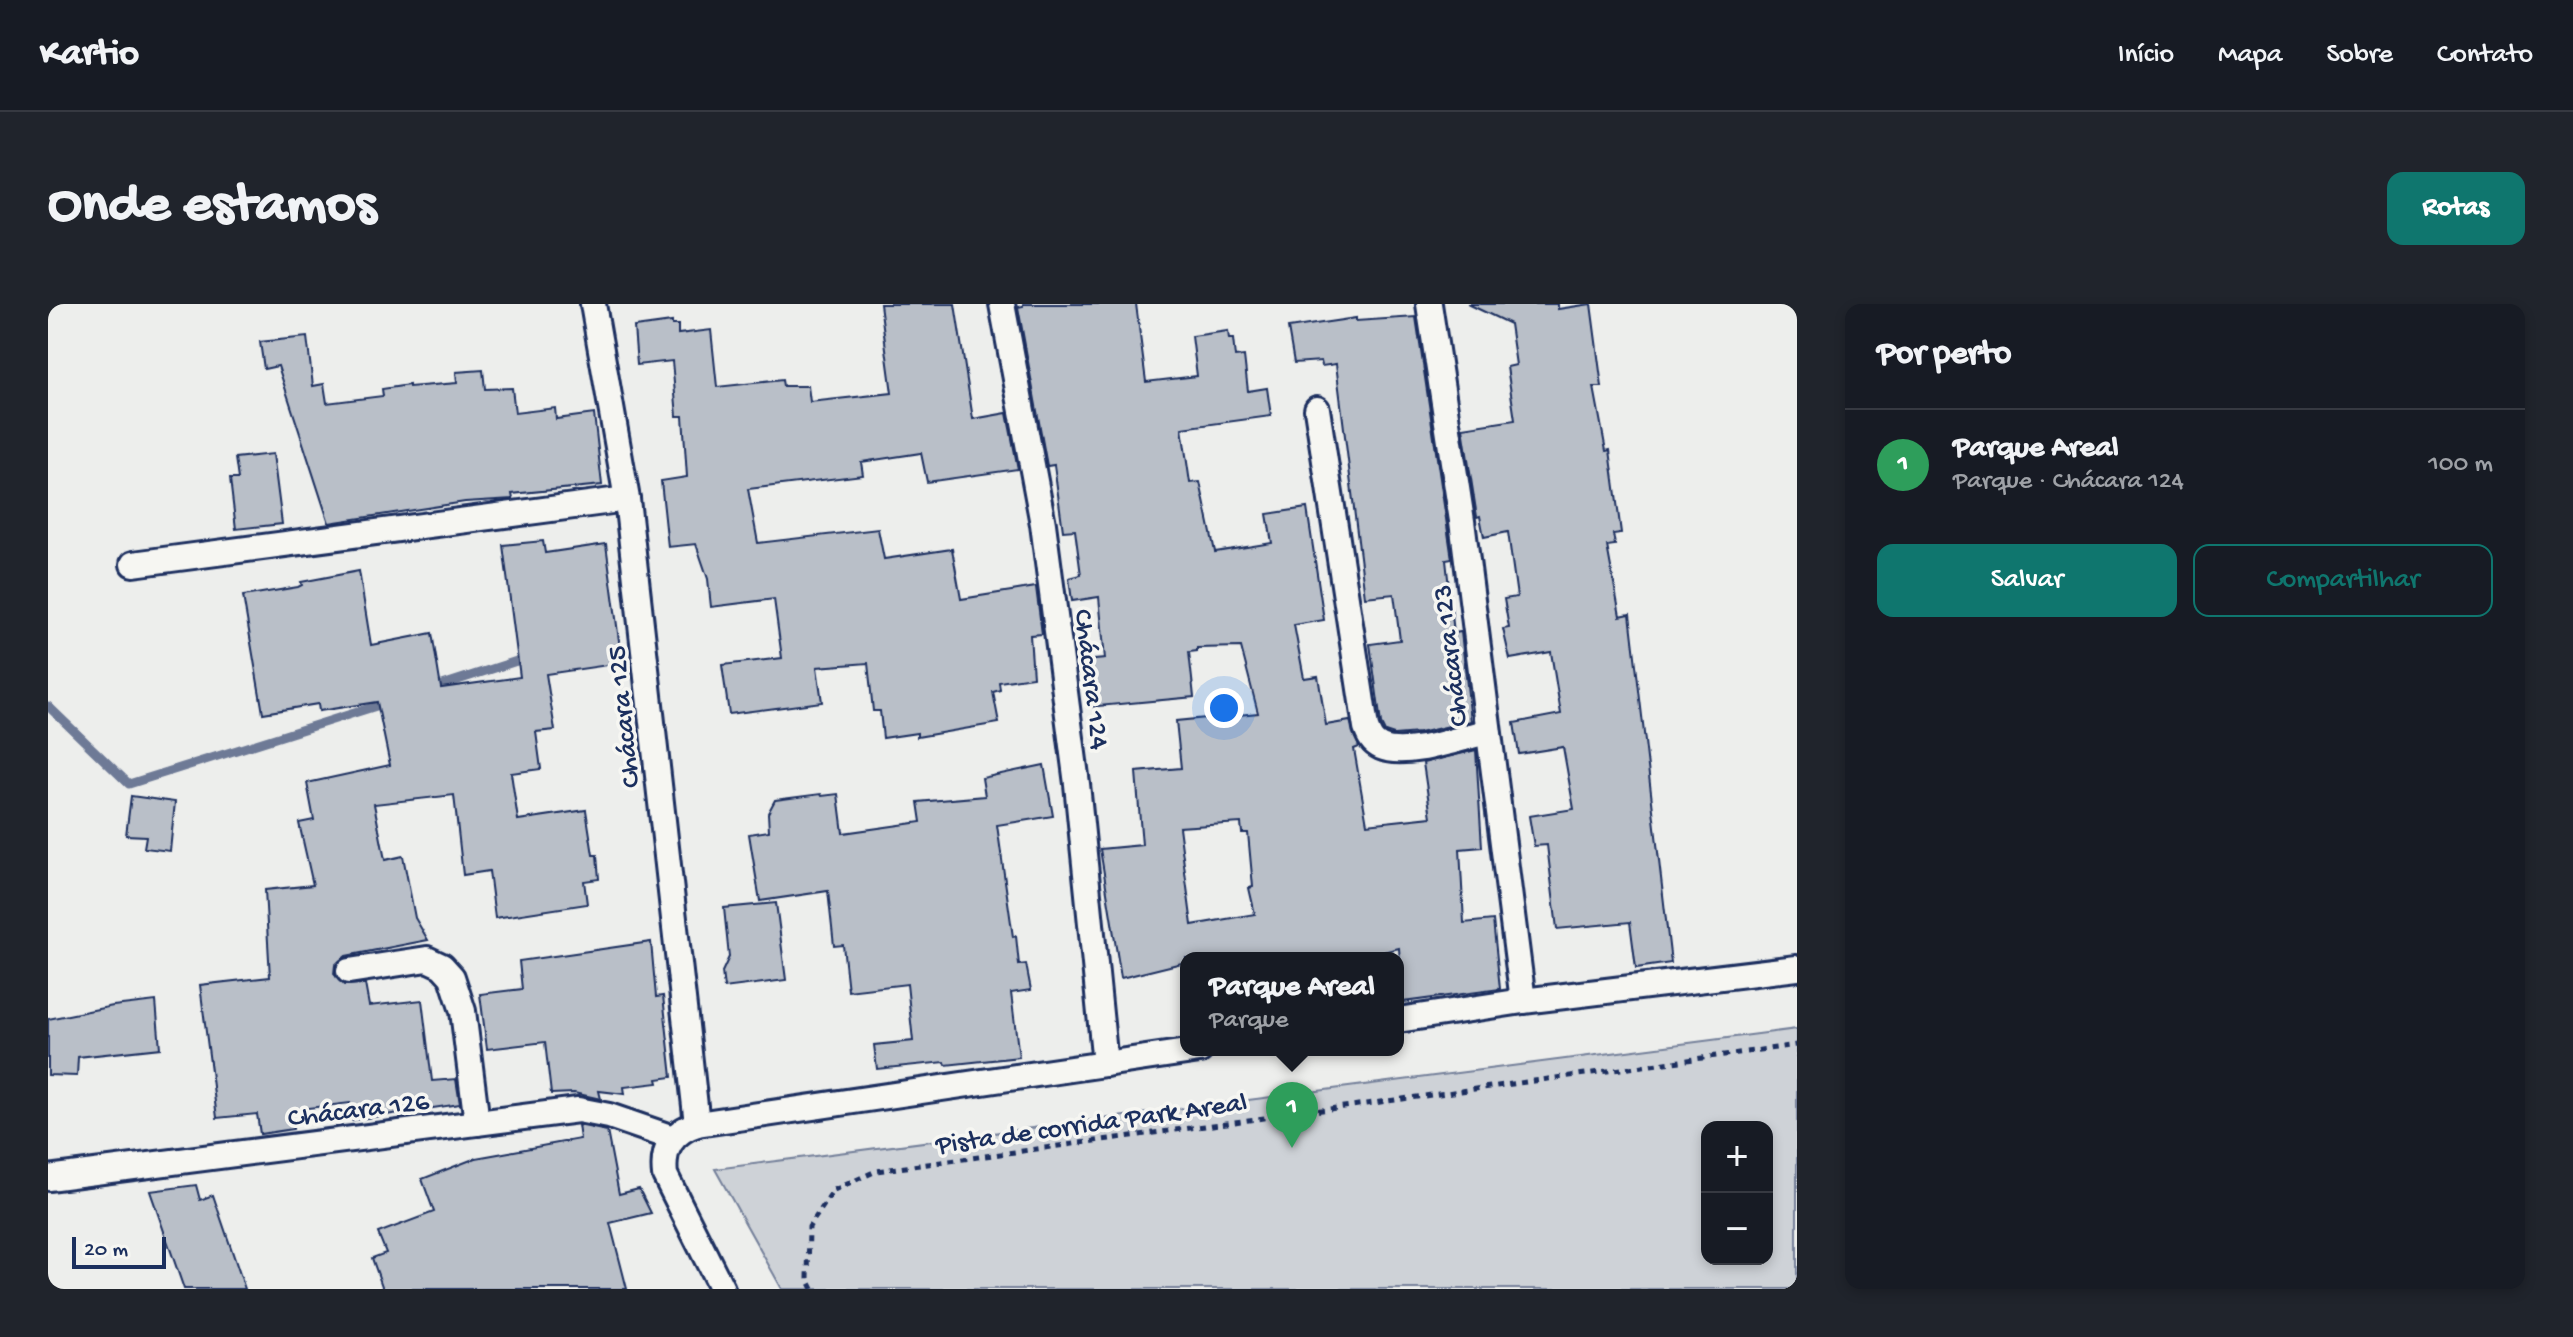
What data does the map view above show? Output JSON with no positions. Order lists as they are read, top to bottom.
{
  "streets": {
    "street": [
      "Chácara 123",
      "Chácara 124",
      "Chácara 125",
      "Chácara 126"
    ],
    "path": ["Pista de corrida Park Areal"]
  },
  "scale_bar": "20 m",
  "page": {
    "header": "Kartio",
    "nav": [
      "Início",
      "Mapa",
      "Sobre",
      "Contato"
    ],
    "buttons": [
      "Rotas",
      ["Salvar", "Compartilhar"]
    ],
    "title": "Onde estamos",
    "heading": "Por perto",
    "list": [
      {
        "mark": "1",
        "name": "Parque Areal",
        "note": "Parque · Chácara 124",
        "value": "100 m"
      }
    ],
    "popup": ["Parque Areal", "Parque"],
    "pins": "1",
    "map_buttons": ["+", "−"],
    "scale": "20 m"
  }
}
